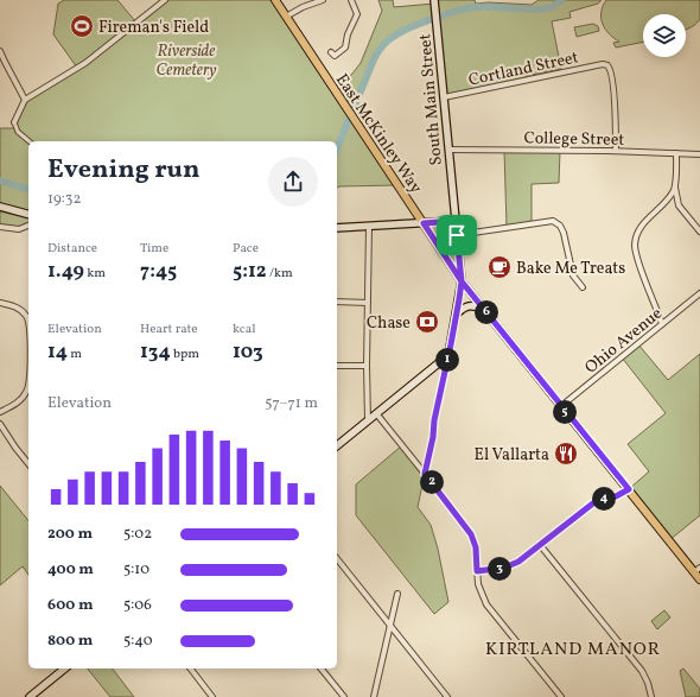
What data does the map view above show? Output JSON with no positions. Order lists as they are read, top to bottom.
{
  "streets": {
    "main road": ["South Main Street", "East McKinley Way"],
    "street": ["Cortland Street", "College Street", "Ohio Avenue"]
  },
  "crossings": [
    ["Cortland Street", "South Main Street"],
    ["Cortland Street", "College Street"],
    ["South Main Street", "East McKinley Way"],
    ["South Main Street", "College Street"],
    ["East McKinley Way", "Ohio Avenue"]
  ],
  "districts": ["KIRTLAND MANOR"],
  "parks": ["Riverside Cemetery"],
  "places": {
    "sports": ["Fireman's Field"],
    "cafe": ["Bake Me Treats"],
    "bank": ["Chase"],
    "restaurant": ["El Vallarta"]
  },
  "page": {
    "heading": ["Evening run", "19:32"],
    "stats": [
      ["Distance", "1.49 km"],
      ["Time", "7:45"],
      ["Pace", "5:12 /km"],
      ["Elevation", "14 m"],
      ["Heart rate", "134 bpm"],
      ["kcal", "103"]
    ],
    "pins": [
      "6",
      "1",
      "5",
      "2",
      "4",
      "3"
    ],
    "chart": ["Elevation", "57–71 m"],
    "list": [
      {
        "name": "200 m",
        "note": "5:02"
      },
      {
        "name": "400 m",
        "note": "5:10"
      },
      {
        "name": "600 m",
        "note": "5:06"
      },
      {
        "name": "800 m",
        "note": "5:40"
      }
    ]
  }
}
